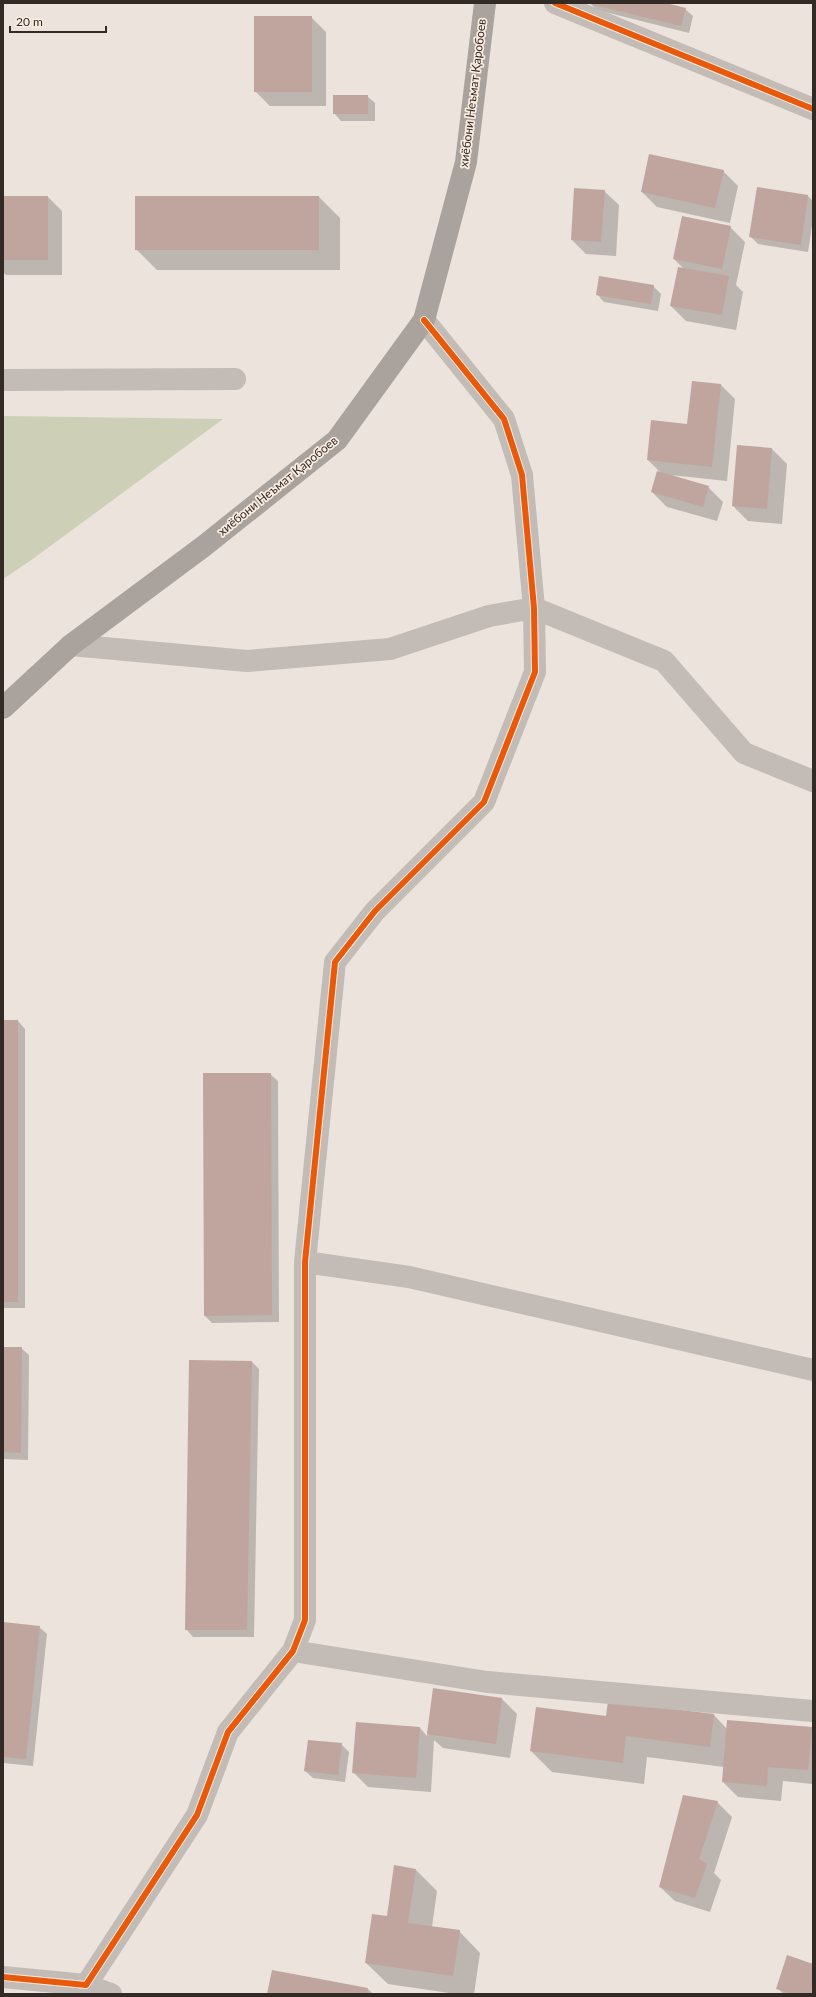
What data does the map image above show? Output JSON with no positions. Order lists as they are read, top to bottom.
{
  "streets": {
    "highway": ["хиёбони Неъмат Қаробоев"]
  },
  "scale_bar": "20 m"
}
